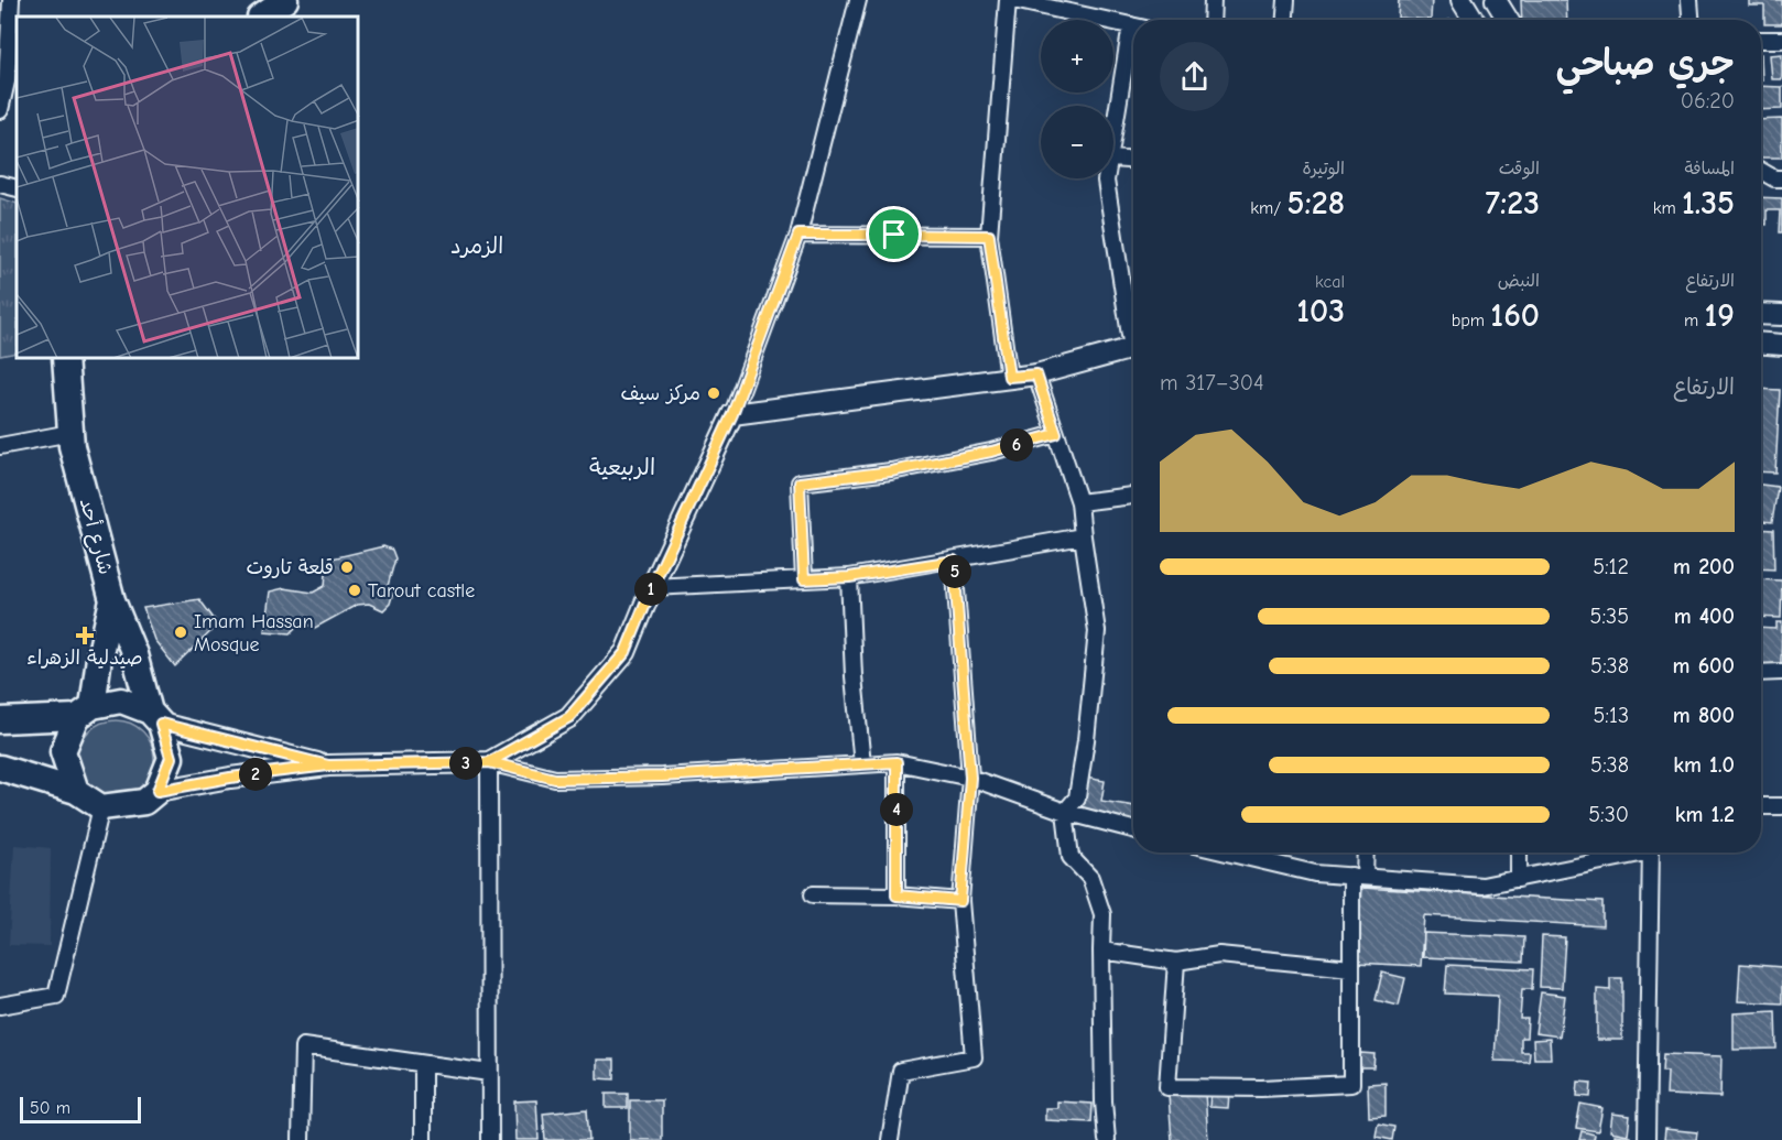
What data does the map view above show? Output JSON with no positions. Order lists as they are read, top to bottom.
{
  "streets": {
    "main road": ["شارع أحد"]
  },
  "districts": ["الزمرد", "الربيعية"],
  "places": {
    "other": [
      "مركز سيف",
      "قلعة تاروت",
      "Tarout castle",
      "Imam Hassan Mosque"
    ],
    "health": ["صيدلية الزهراء"]
  },
  "scale_bar": "50 m",
  "page": {
    "map_buttons": ["+", "−"],
    "heading": ["جري صباحي", "06:20"],
    "stats": [
      ["المسافة", "1.35 km"],
      ["الوقت", "7:23"],
      ["الوتيرة", "5:28 /km"],
      ["الارتفاع", "19 m"],
      ["النبض", "160 bpm"],
      ["kcal", "103"]
    ],
    "chart": ["الارتفاع", "304–317 m"],
    "pins": [
      "6",
      "5",
      "1",
      "3",
      "2",
      "4"
    ],
    "list": [
      {
        "name": "200 m",
        "note": "5:12"
      },
      {
        "name": "400 m",
        "note": "5:35"
      },
      {
        "name": "600 m",
        "note": "5:38"
      },
      {
        "name": "800 m",
        "note": "5:13"
      },
      {
        "name": "1.0 km",
        "note": "5:38"
      },
      {
        "name": "1.2 km",
        "note": "5:30"
      }
    ],
    "scale": "50 m"
  }
}
